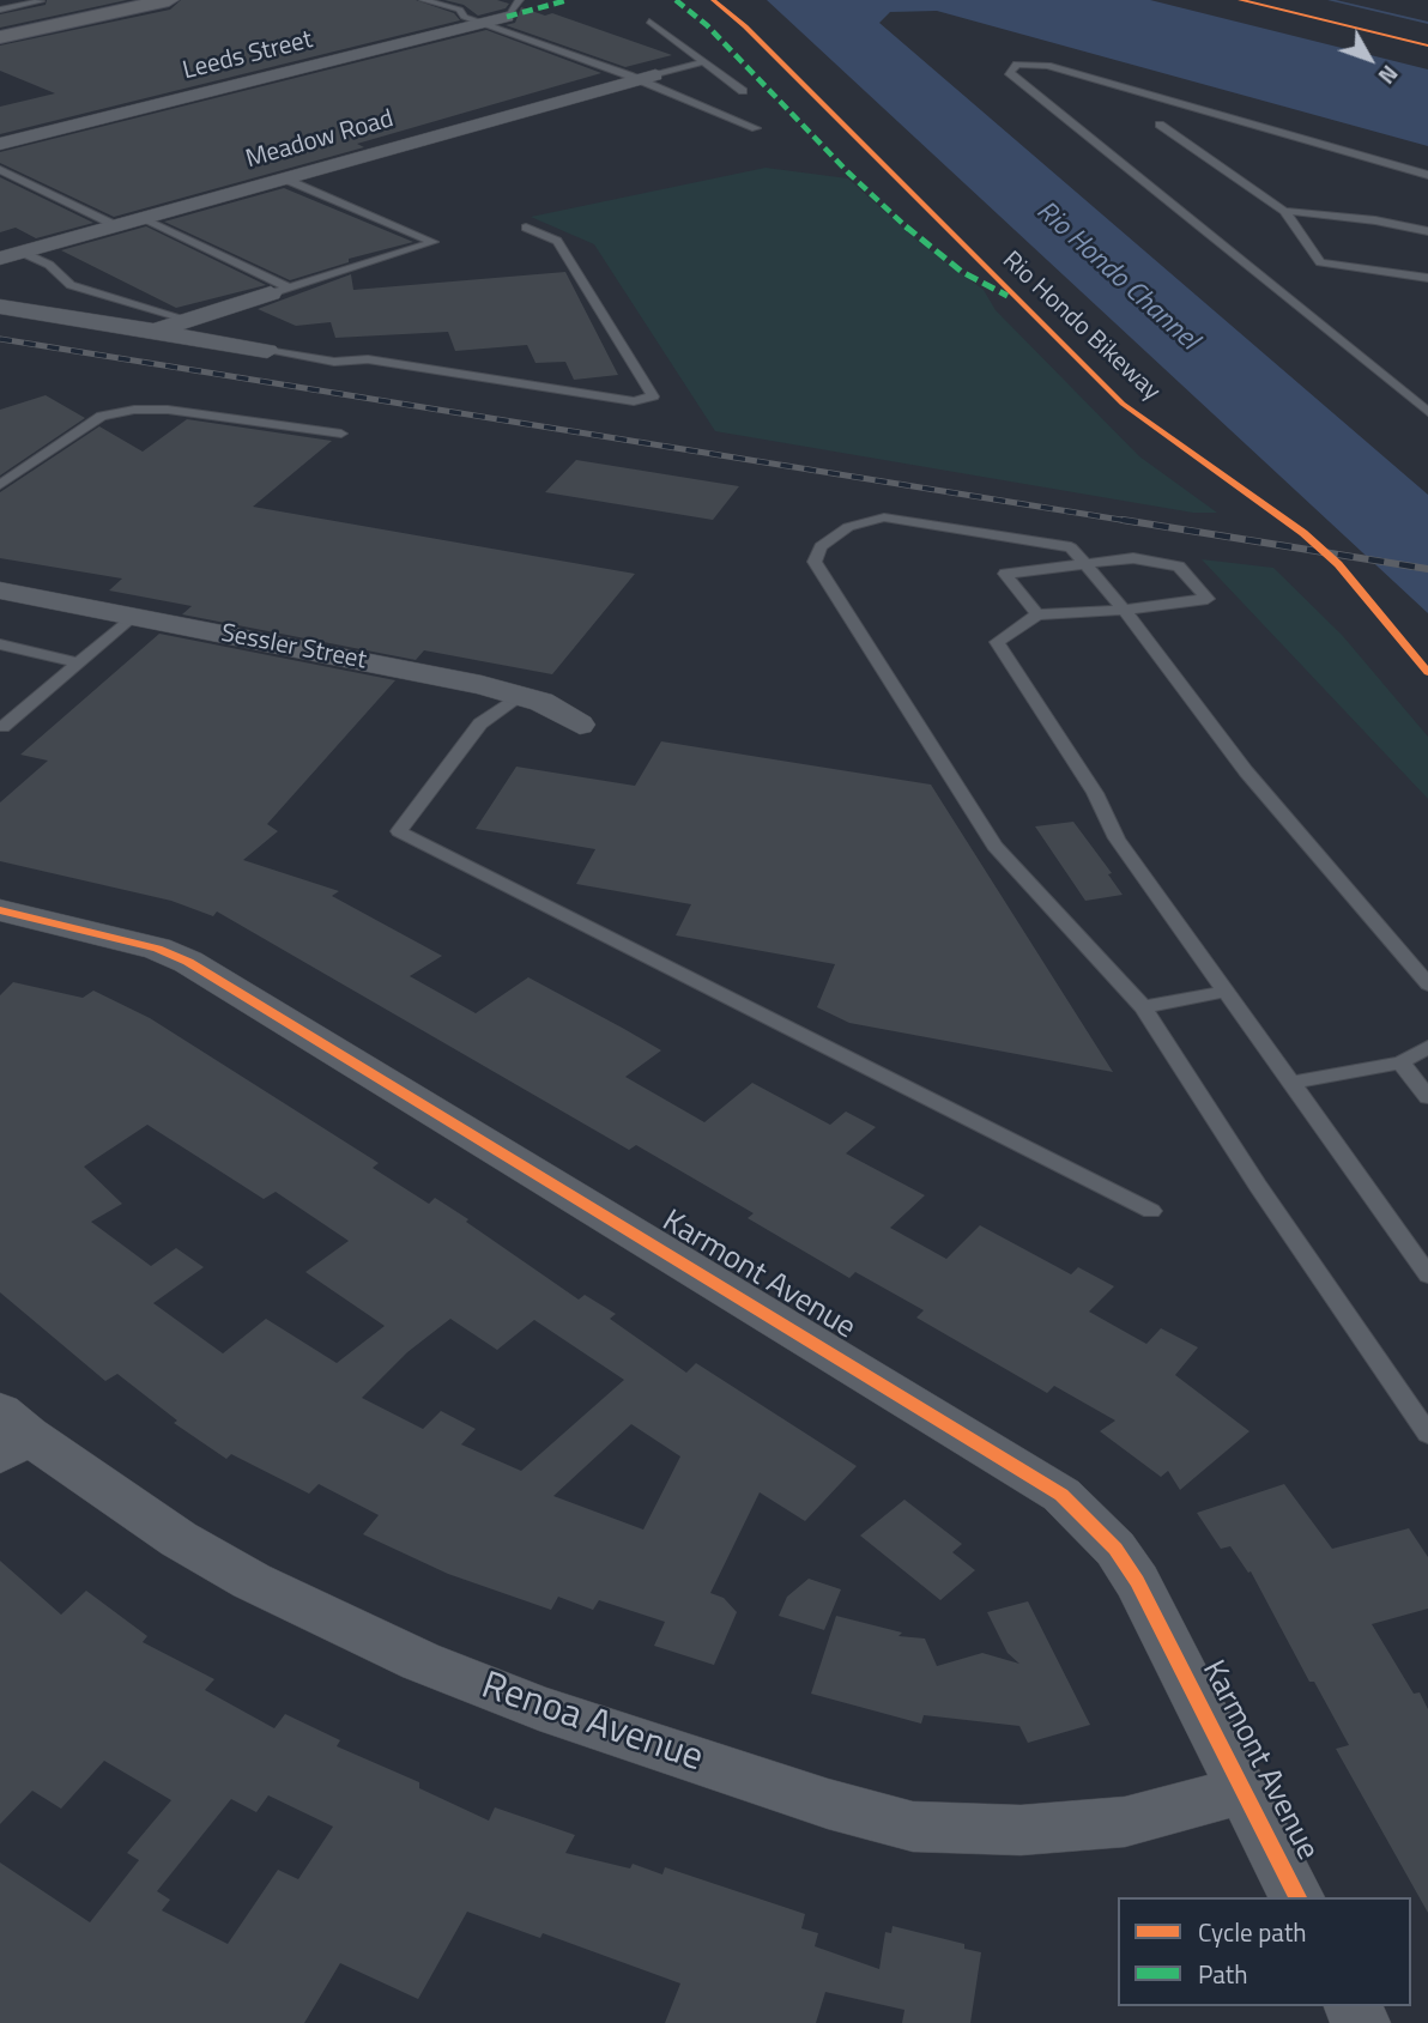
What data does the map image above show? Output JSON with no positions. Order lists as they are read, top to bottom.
{
  "streets": {
    "street": [
      "Leeds Street",
      "Meadow Road",
      "Sessler Street",
      "Karmont Avenue",
      "Renoa Avenue"
    ],
    "cycle path": ["Rio Hondo Bikeway"]
  },
  "crossings": [
    ["Karmont Avenue", "Renoa Avenue"]
  ],
  "water": ["Rio Hondo Channel"],
  "legend": ["Cycle path", "Path"],
  "north": "bottom right"
}
